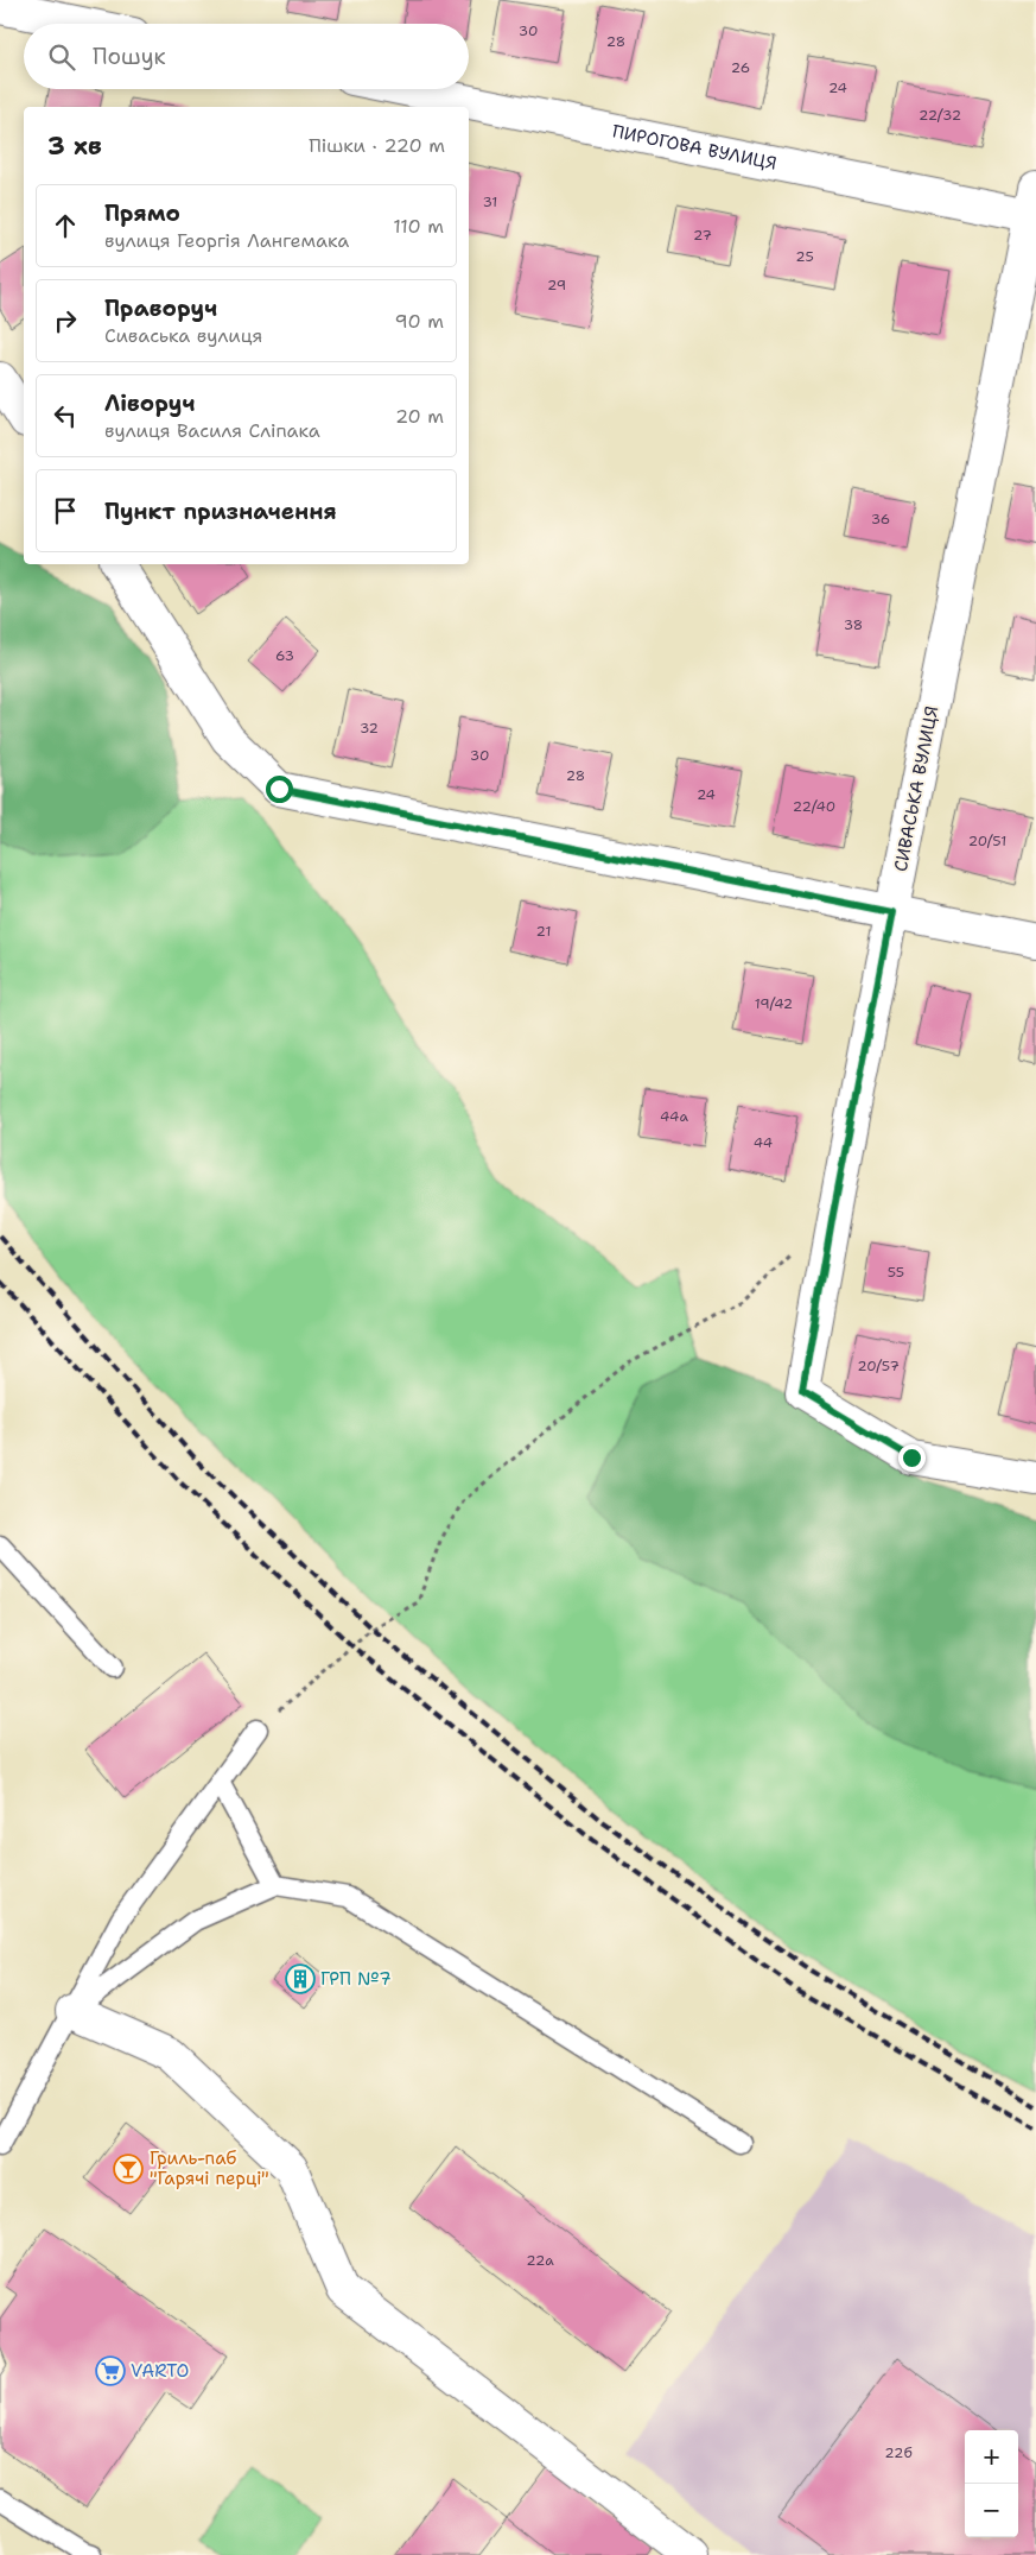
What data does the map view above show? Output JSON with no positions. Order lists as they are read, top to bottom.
{
  "streets": {
    "street": ["ПИРОГОВА ВУЛИЦЯ", "СИВАСЬКА ВУЛИЦЯ"]
  },
  "crossings": [
    ["ПИРОГОВА ВУЛИЦЯ", "СИВАСЬКА ВУЛИЦЯ"]
  ],
  "places": {
    "building": ["ГРП №7"],
    "bar": ["Гриль-паб \"Гарячі перці\""],
    "supermarket": ["VARTO"]
  },
  "house_numbers": [
    "30",
    "28",
    "26",
    "24",
    "22/32",
    "31",
    "27",
    "25",
    "29",
    "36",
    "38",
    "63",
    "32",
    "30",
    "28",
    "24",
    "22/40",
    "20/51",
    "21",
    "19/42",
    "44а",
    "44",
    "55",
    "20/57",
    "22а",
    "22б"
  ],
  "page": {
    "search": "Пошук",
    "heading": ["3 хв", "Пішки · 220 m"],
    "list": [
      ["Прямо", "вулиця Георгія Лангемака", "110 m"],
      ["Праворуч", "Сиваська вулиця", "90 m"],
      ["Ліворуч", "вулиця Василя Сліпака", "20 m"],
      "Пункт призначення"
    ],
    "map_buttons": ["+", "−"]
  }
}
